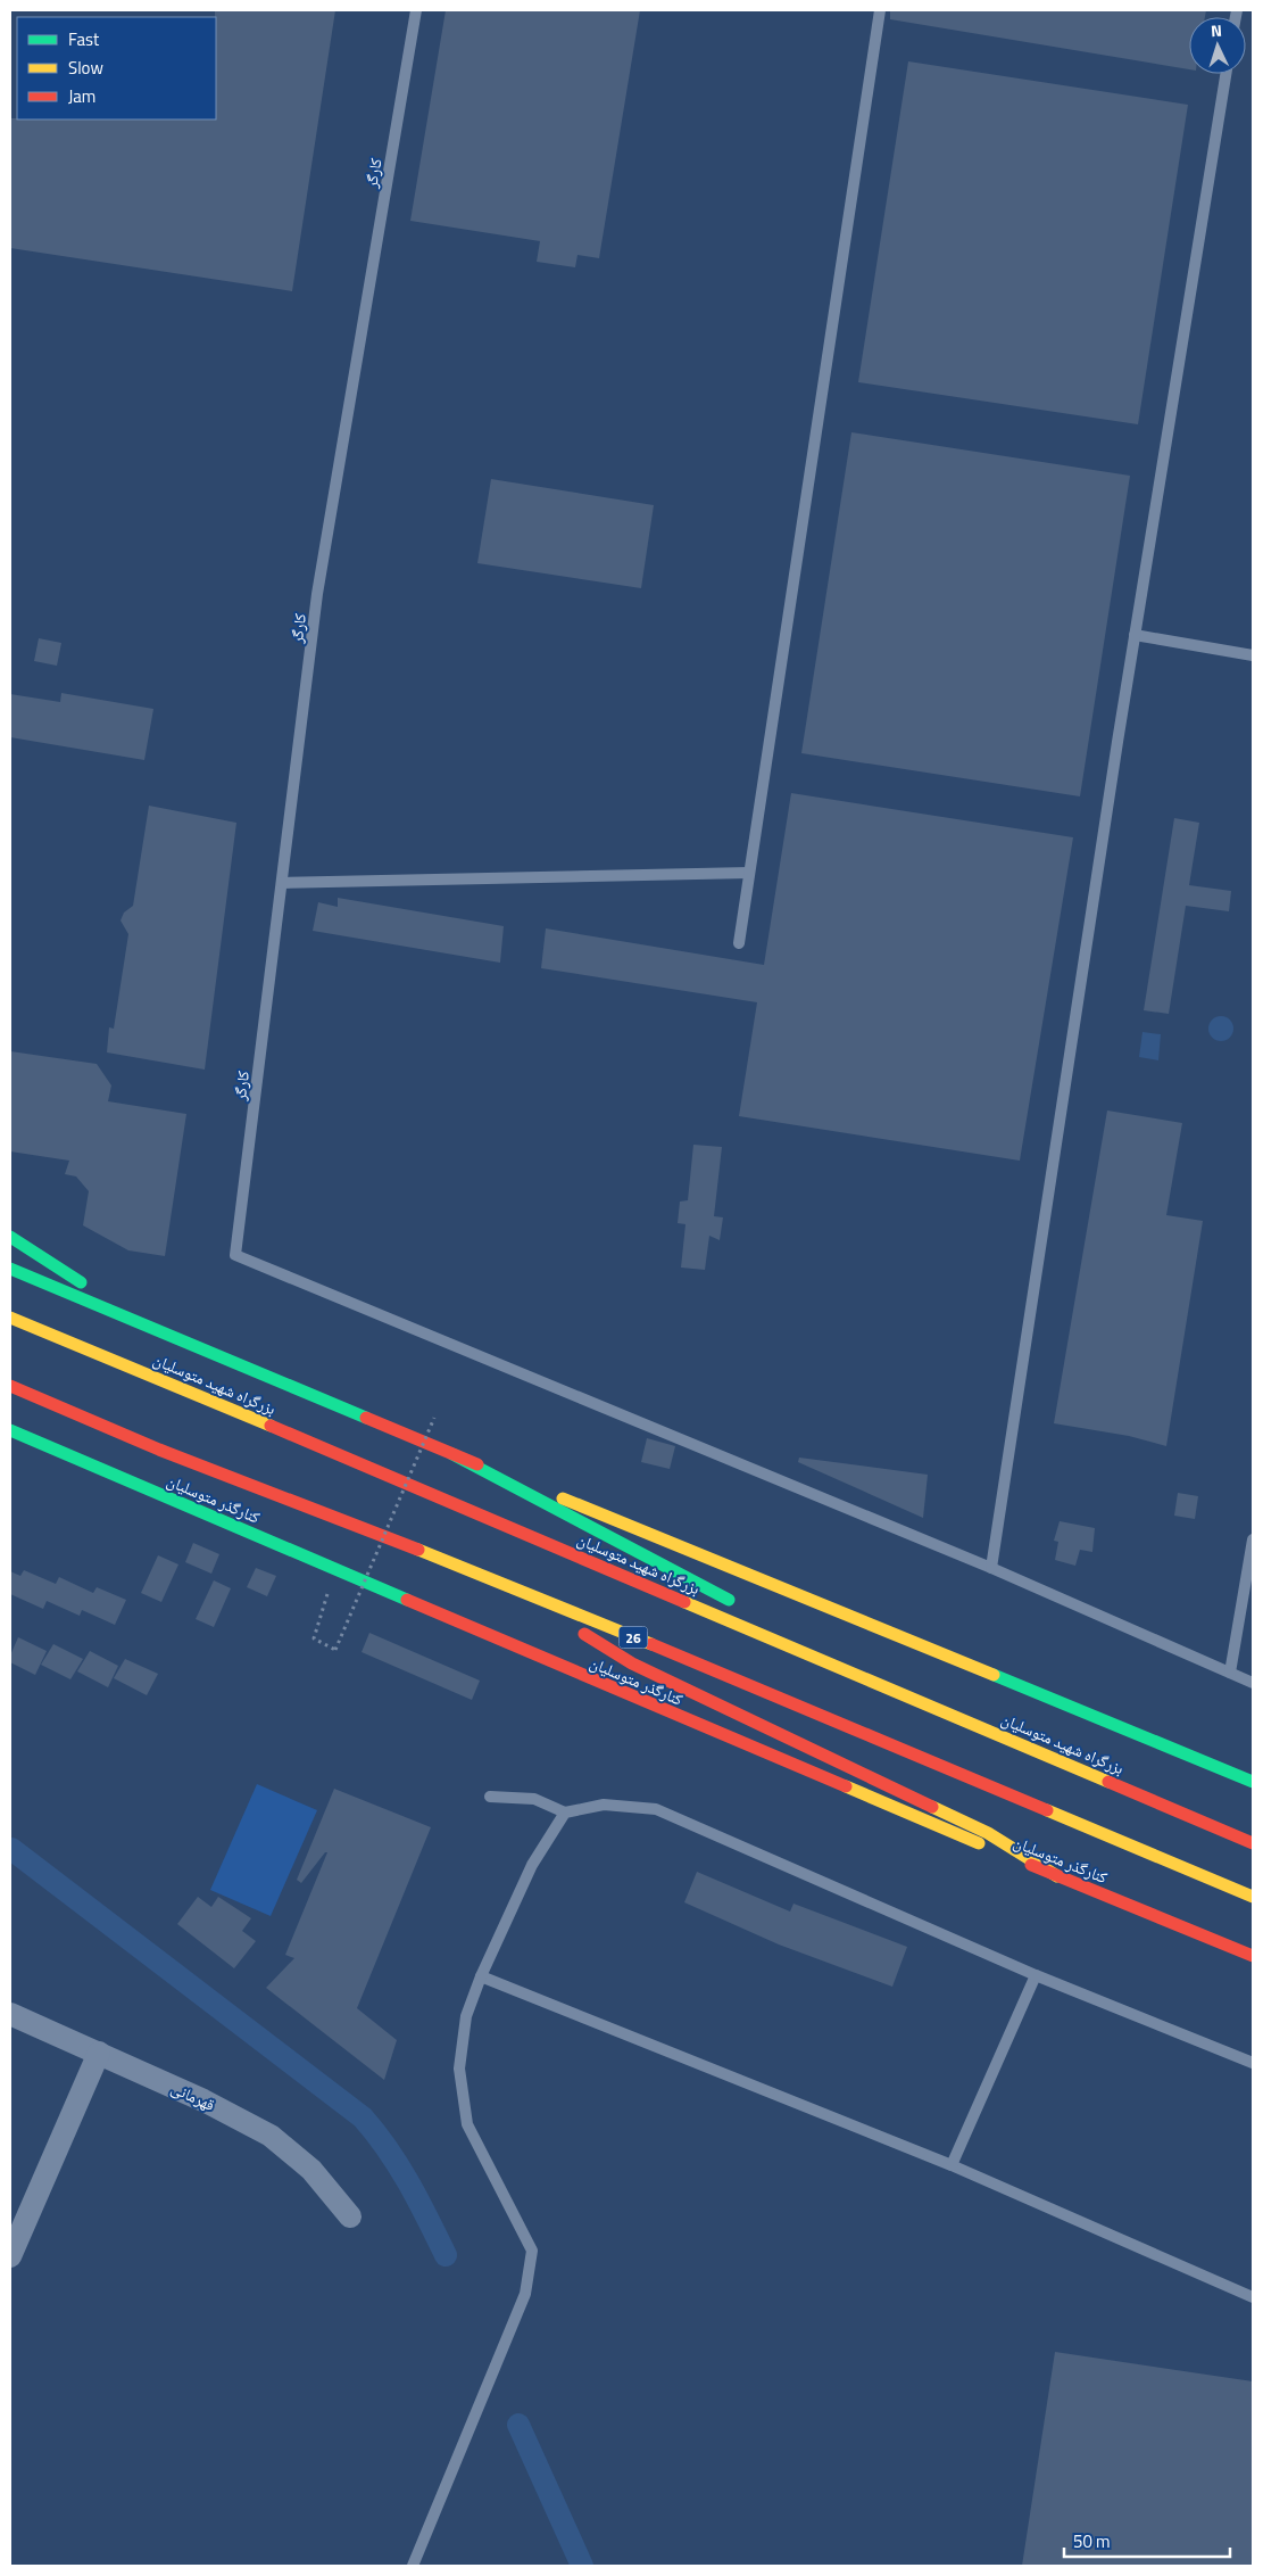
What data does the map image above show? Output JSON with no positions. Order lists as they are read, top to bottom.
{
  "streets": {
    "main road": ["بزرگراه شهید متوسلیان", "کنارگذر متوسلیان", "26"],
    "street": ["قهرمانی"],
    "lane": ["کارگر"]
  },
  "legend": ["Fast", "Slow", "Jam"],
  "scale_bar": "50 m",
  "north": "top"
}
